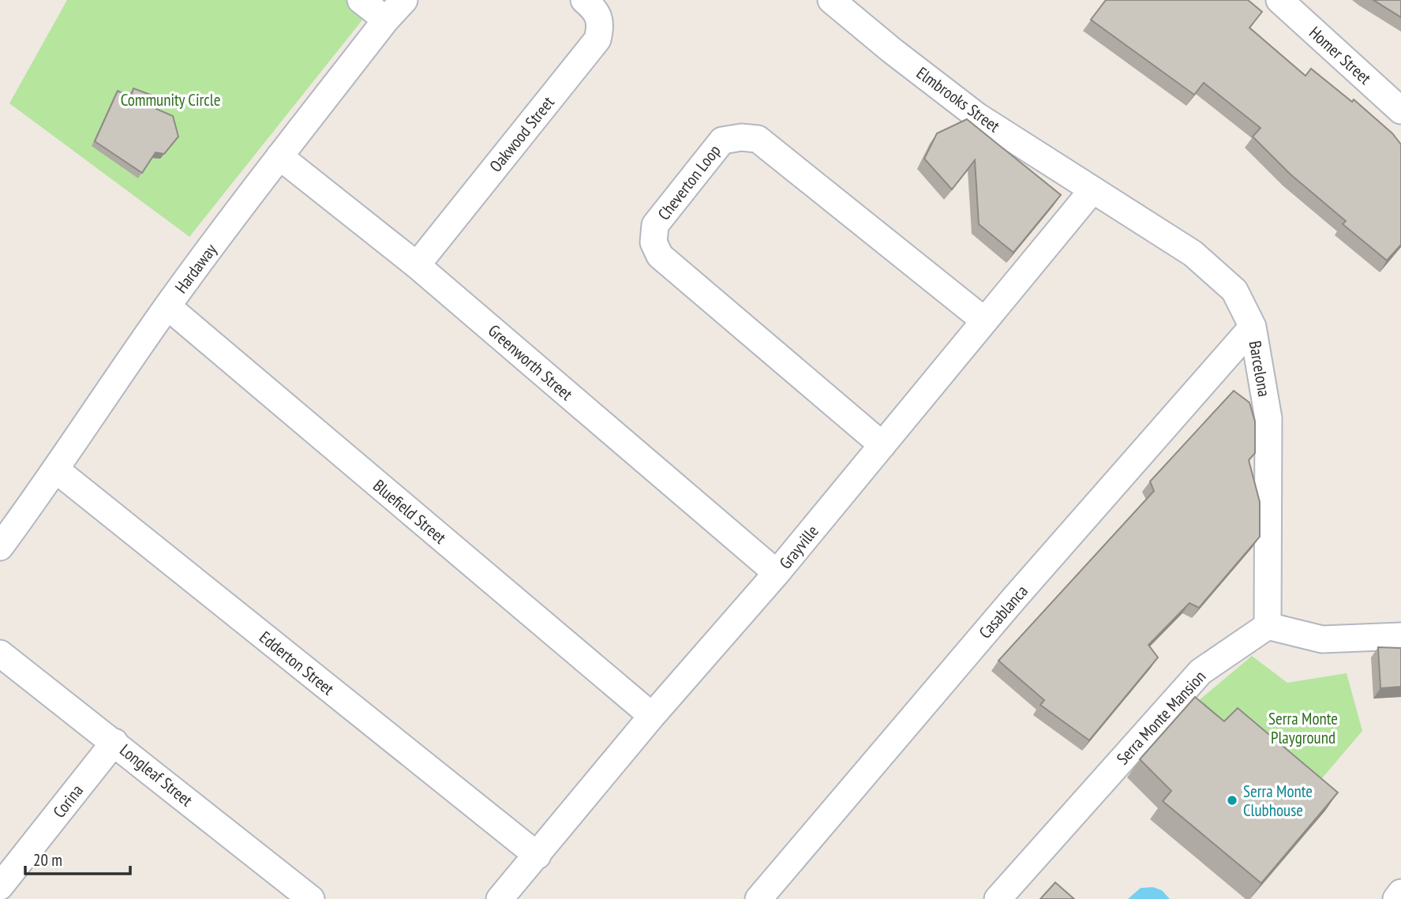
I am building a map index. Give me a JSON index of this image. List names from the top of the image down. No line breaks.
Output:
{"streets":{"street":["Homer Street","Elmbrooks Street","Oakwood Street","Cheverton Loop","Hardaway","Greenworth Street","Barcelona","Bluefield Street","Grayville","Casablanca","Edderton Street","Serra Monte Mansion","Longleaf Street","Corina"]},"crossings":[["Elmbrooks Street","Barcelona"],["Elmbrooks Street","Grayville"],["Oakwood Street","Greenworth Street"],["Cheverton Loop","Grayville"],["Hardaway","Greenworth Street"],["Hardaway","Bluefield Street"],["Hardaway","Edderton Street"],["Greenworth Street","Grayville"],["Barcelona","Grayville"],["Barcelona","Casablanca"],["Barcelona","Serra Monte Mansion"],["Bluefield Street","Grayville"],["Grayville","Edderton Street"],["Longleaf Street","Corina"]],"parks":["Community Circle","Serra Monte Playground"],"places":["Serra Monte Clubhouse"],"scale_bar":"20 m"}
